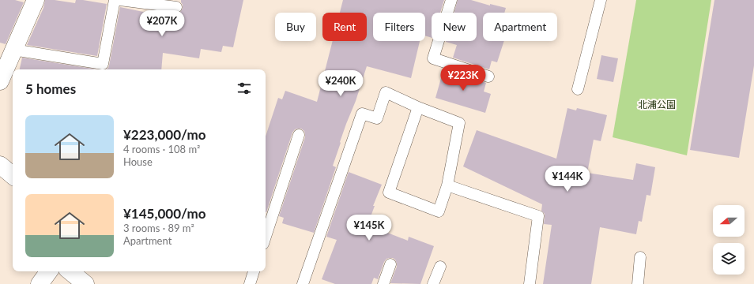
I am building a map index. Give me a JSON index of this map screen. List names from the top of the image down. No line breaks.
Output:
{"parks":["北浦公園"],"north":"left","page":{"price":["¥207K","¥223K","¥240K","¥144K","¥145K"],"chip":["Buy","Rent","Filters","New","Apartment"],"heading":"5 homes","list":[{"name":"¥223,000/mo","note":"4 rooms · 108 m² · House"},{"name":"¥145,000/mo","note":"3 rooms · 89 m² · Apartment"}]}}
